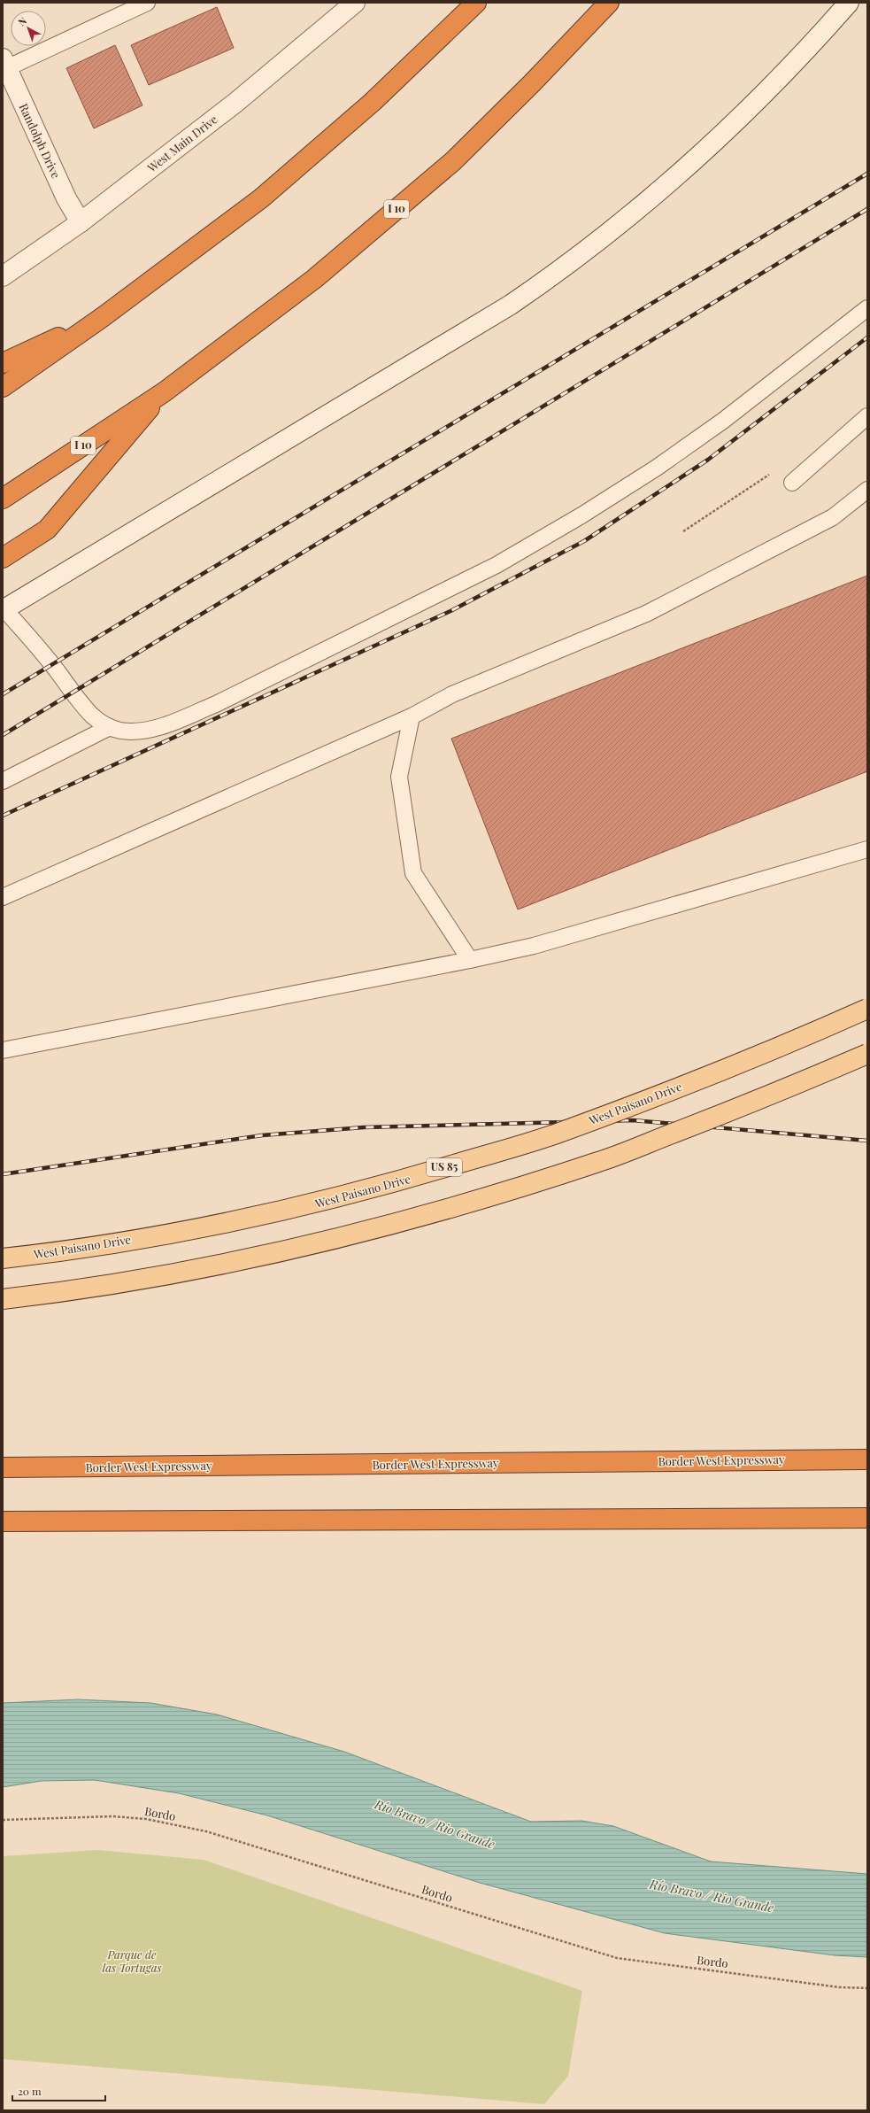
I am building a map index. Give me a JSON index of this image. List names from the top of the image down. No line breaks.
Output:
{"streets":{"highway":["I 10","Border West Expressway"],"main road":["West Paisano Drive","US 85"],"street":["Randolph Drive","West Main Drive"],"path":["Bordo"]},"crossings":[["Randolph Drive","West Main Drive"]],"water":["Río Bravo / Rio Grande"],"parks":["Parque de las Tortugas"],"scale_bar":"20 m","north":"top left"}
